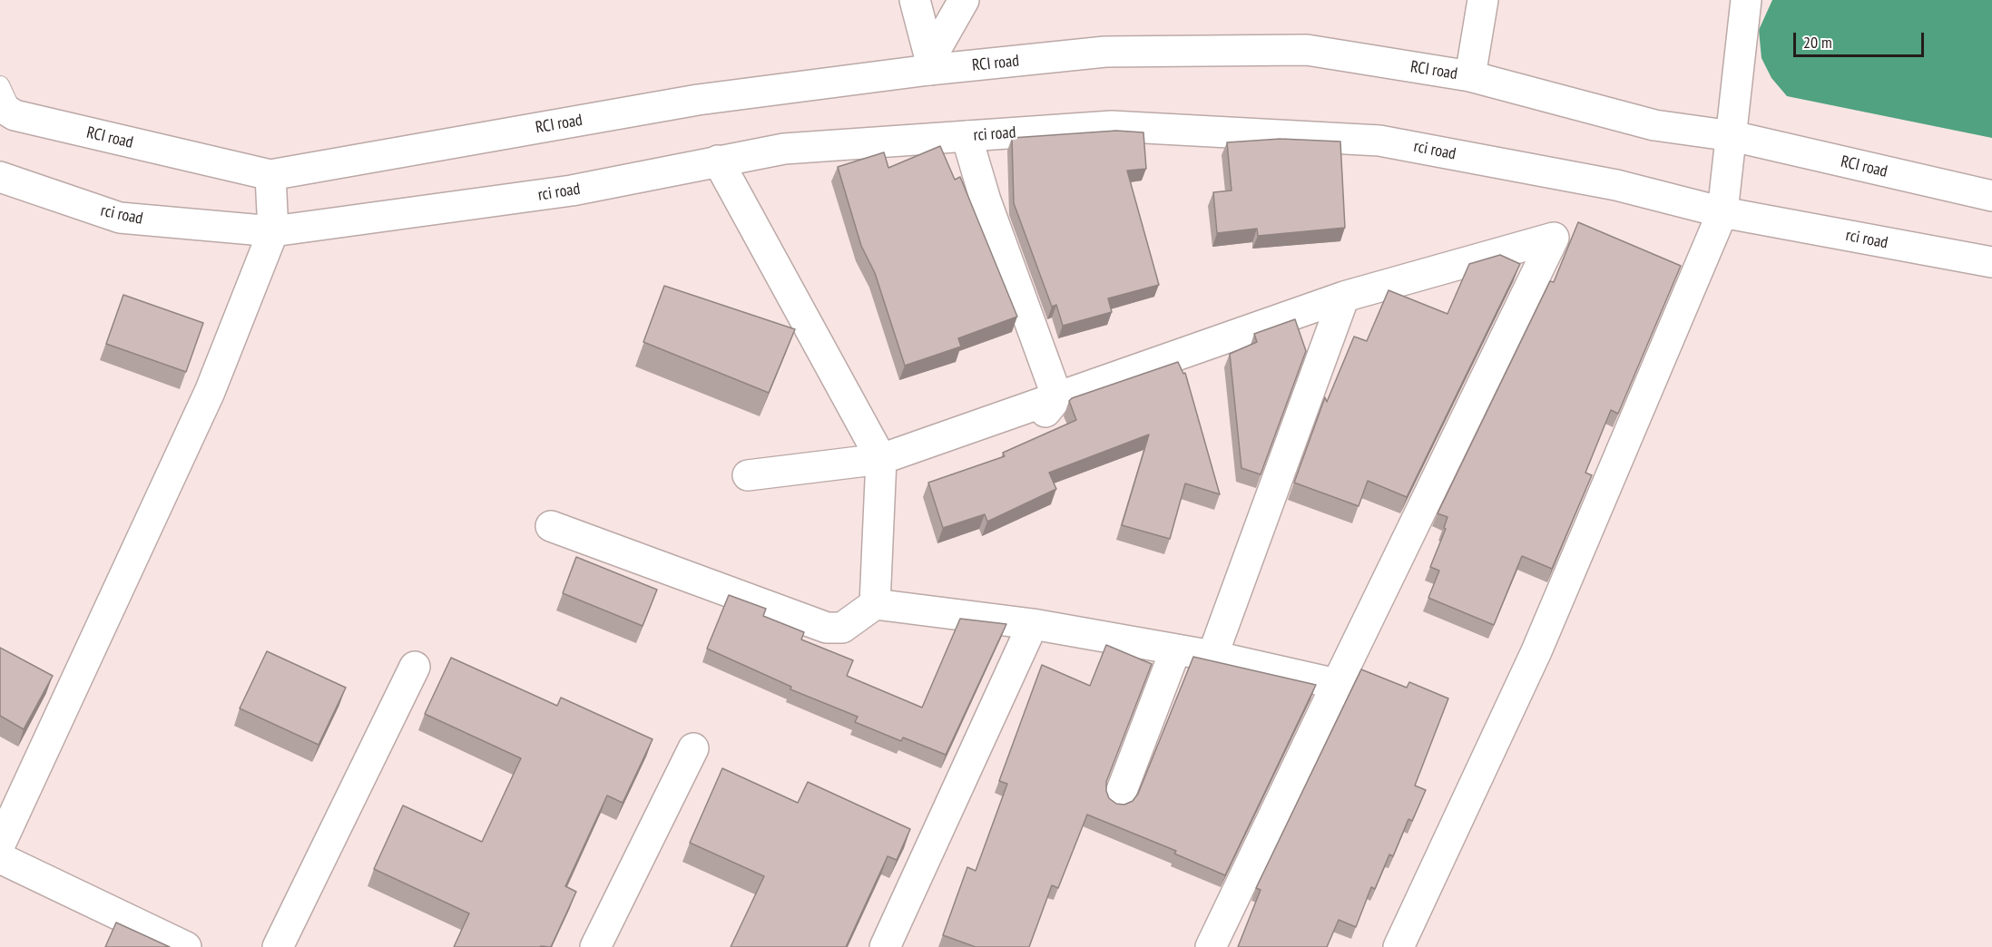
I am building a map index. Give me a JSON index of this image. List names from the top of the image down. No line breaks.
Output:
{"streets":{"street":["RCI road","rci road"]},"scale_bar":"20 m"}
